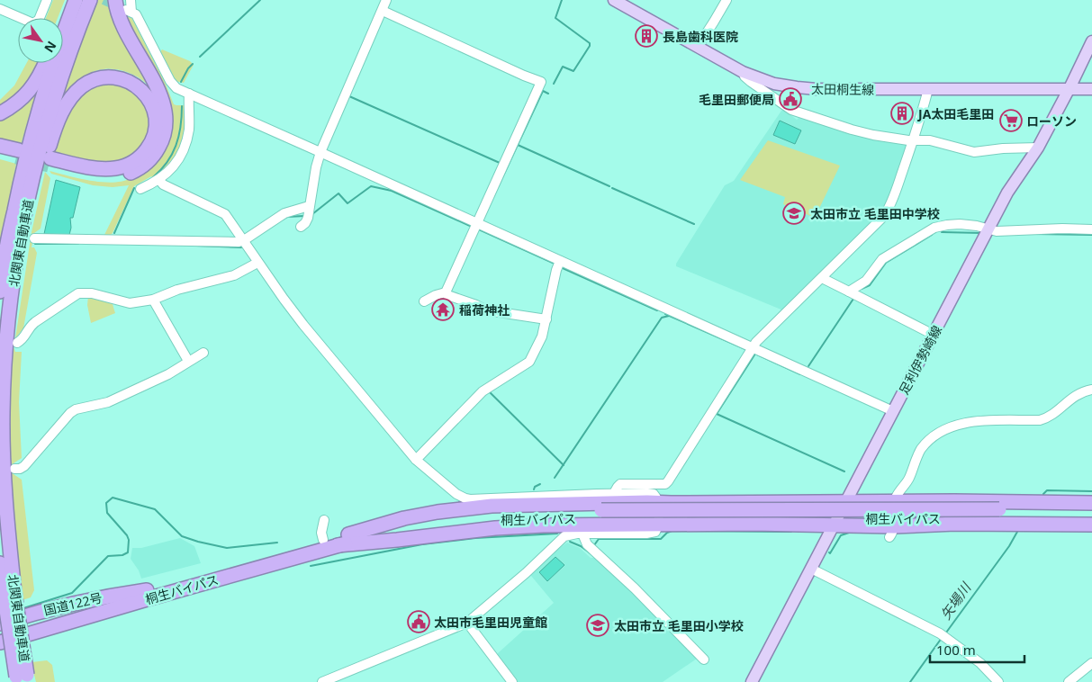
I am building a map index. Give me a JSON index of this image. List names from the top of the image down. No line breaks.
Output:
{"streets":{"highway":["北関東自動車道","桐生バイパス","国道122号"],"main road":["太田桐生線","足利伊勢崎線"]},"crossings":[["太田桐生線","足利伊勢崎線"],["桐生バイパス","国道122号"]],"water":["矢場川"],"places":{"building":["長島歯科医院","JA太田毛里田"],"public building":["毛里田郵便局","太田市毛里田児童館"],"supermarket":["ローソン"],"school or university":["太田市立 毛里田中学校","太田市立 毛里田小学校"],"temple":["稲荷神社"]},"scale_bar":"100 m","north":"bottom right"}
